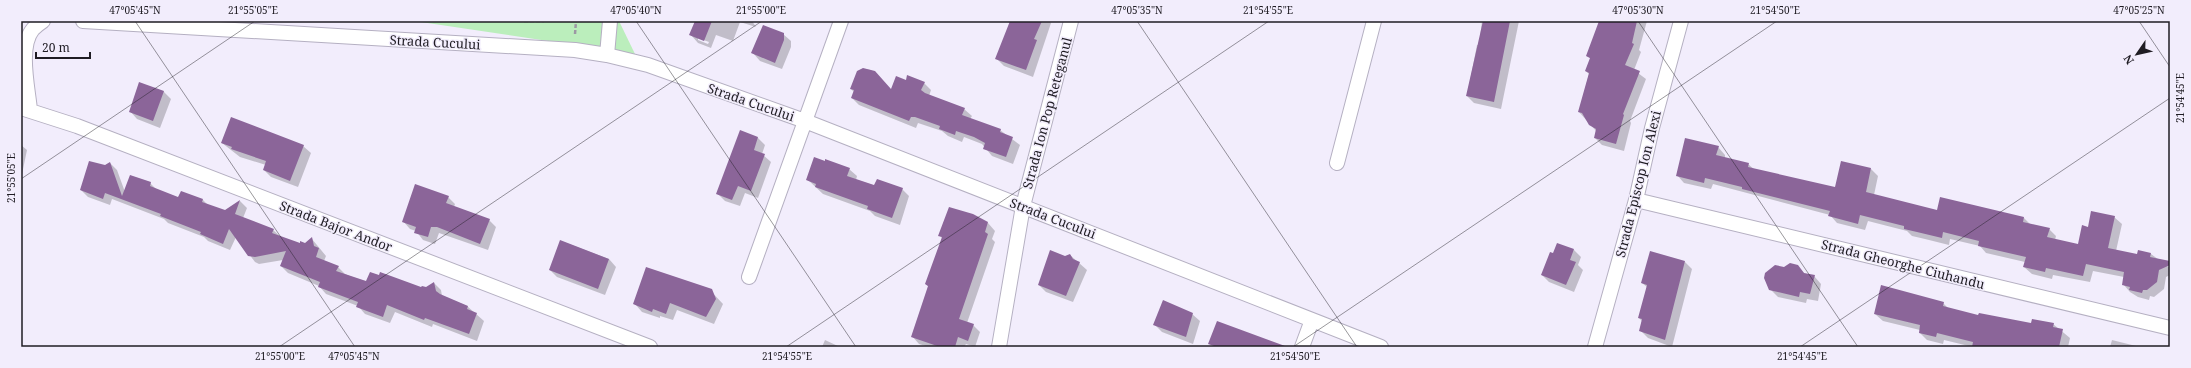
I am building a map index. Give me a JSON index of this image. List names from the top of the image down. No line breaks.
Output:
{"streets":{"street":["Strada Cucului","Strada Ion Pop Reteganul","Strada Episcop Ion Alexi","Strada Bajor Andor","Strada Gheorghe Ciuhandu"]},"crossings":[["Strada Cucului","Strada Ion Pop Reteganul"],["Strada Episcop Ion Alexi","Strada Gheorghe Ciuhandu"]],"scale_bar":"20 m","north":"bottom left","coordinates":["47°05'45\"N","21°55'05\"E","47°05'40\"N","21°55'00\"E","47°05'35\"N","21°54'55\"E","47°05'30\"N","21°54'50\"E","47°05'25\"N","21°54'45\"E"]}
